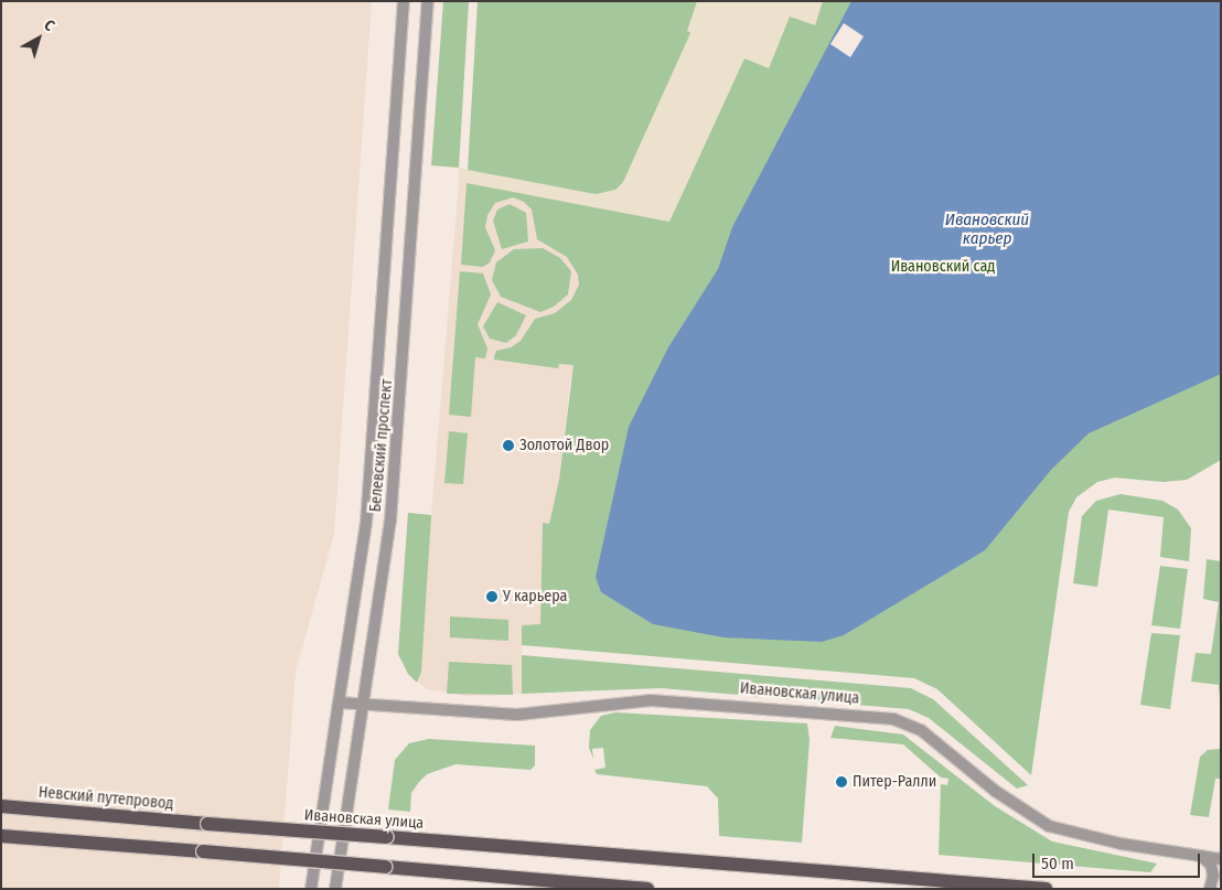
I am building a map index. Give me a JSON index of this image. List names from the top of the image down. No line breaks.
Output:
{"streets":{"main road":["Ивановская улица","Невский путепровод"],"street":["Белевский проспект"]},"crossings":[["Белевский проспект","Ивановская улица"],["Ивановская улица","Невский путепровод"]],"water":["Ивановский карьер"],"parks":["Ивановский сад"],"places":["Золотой Двор","У карьера","Питер-Ралли"],"scale_bar":"50 m","north":"top right"}
